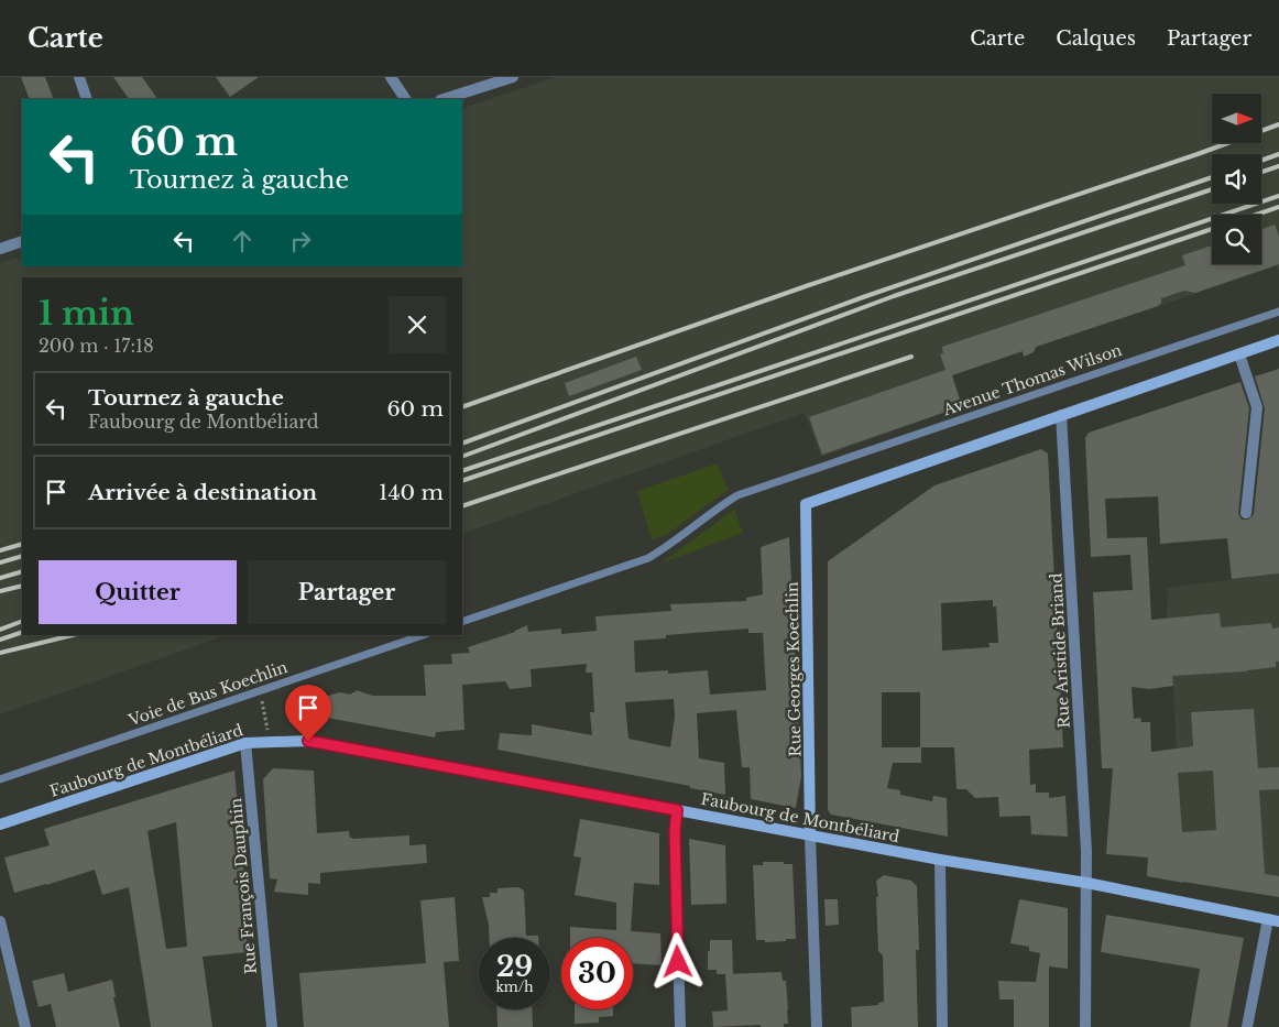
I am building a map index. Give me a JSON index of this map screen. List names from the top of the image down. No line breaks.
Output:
{"streets":{"main road":["Rue Georges Koechlin","Faubourg de Montbéliard"],"street":["Rue Aristide Briand","Rue François Dauphin"],"lane":["Avenue Thomas Wilson","Voie de Bus Koechlin"]},"crossings":[["Rue Aristide Briand","Rue Georges Koechlin"],["Rue Aristide Briand","Faubourg de Montbéliard"],["Rue Georges Koechlin","Faubourg de Montbéliard"],["Faubourg de Montbéliard","Rue François Dauphin"]],"north":"right","page":{"header":"Carte","nav":["Carte","Calques","Partager"],"turn":["60 m","Tournez à gauche"],"heading":["1 min","200 m · 17:18"],"list":[{"name":"Tournez à gauche","note":"Faubourg de Montbéliard","value":"60 m"},{"name":"Arrivée à destination","value":"140 m"}],"buttons":["Quitter","Partager"],"speed":"29 km/h","limit":"30"}}
